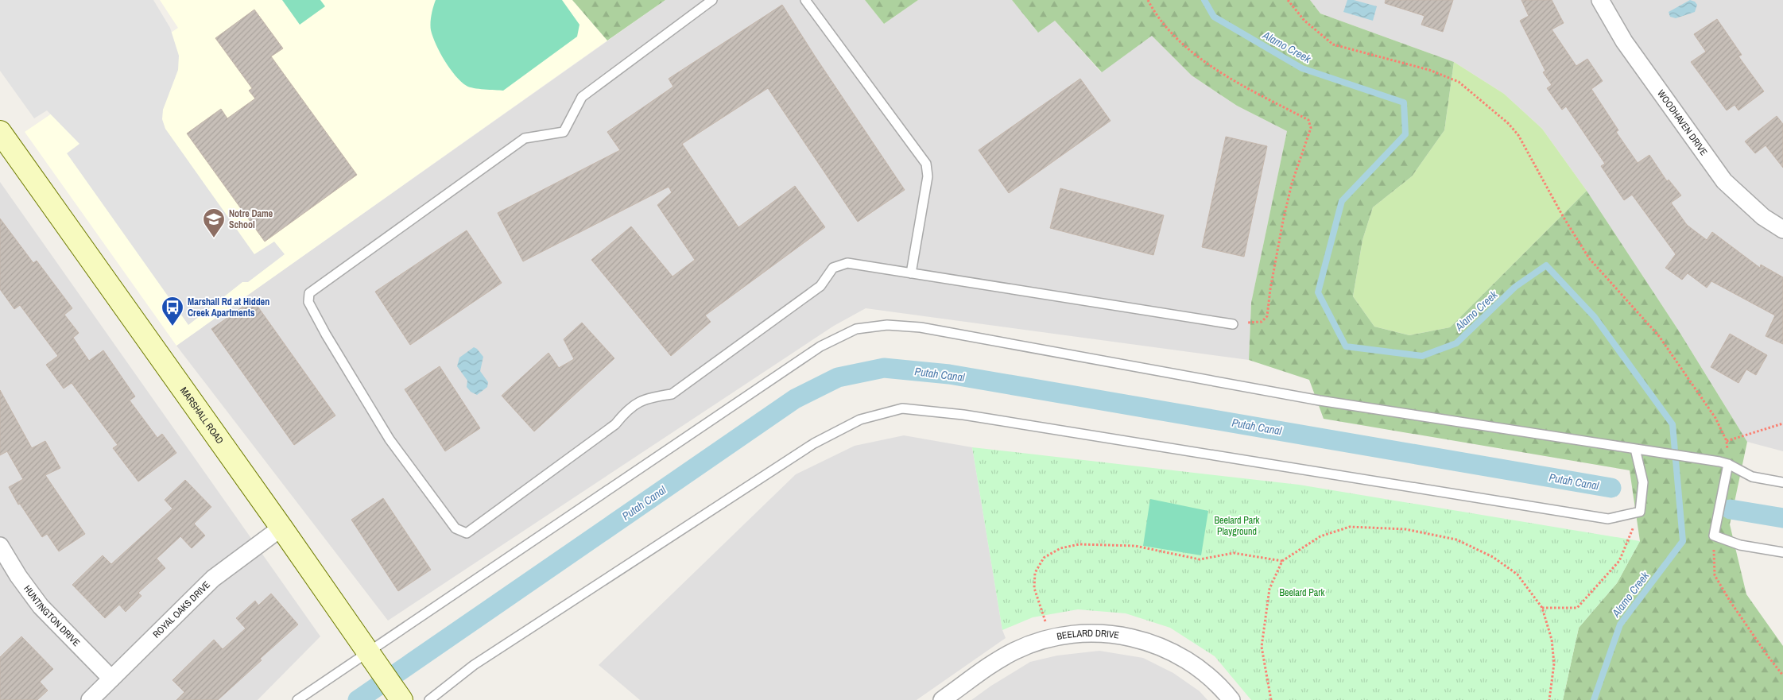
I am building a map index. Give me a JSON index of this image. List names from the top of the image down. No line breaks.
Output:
{"streets":{"street":["WOODHAVEN DRIVE","MARSHALL ROAD","ROYAL OAKS DRIVE","HUNTINGTON DRIVE","BEELARD DRIVE"]},"crossings":[["MARSHALL ROAD","ROYAL OAKS DRIVE"],["ROYAL OAKS DRIVE","HUNTINGTON DRIVE"]],"water":["Alamo Creek","Putah Canal"],"parks":["Beelard Park Playground","Beelard Park"],"places":{"school or university":["Notre Dame School"],"bus stop":["Marshall Rd at Hidden Creek Apartments"]}}
